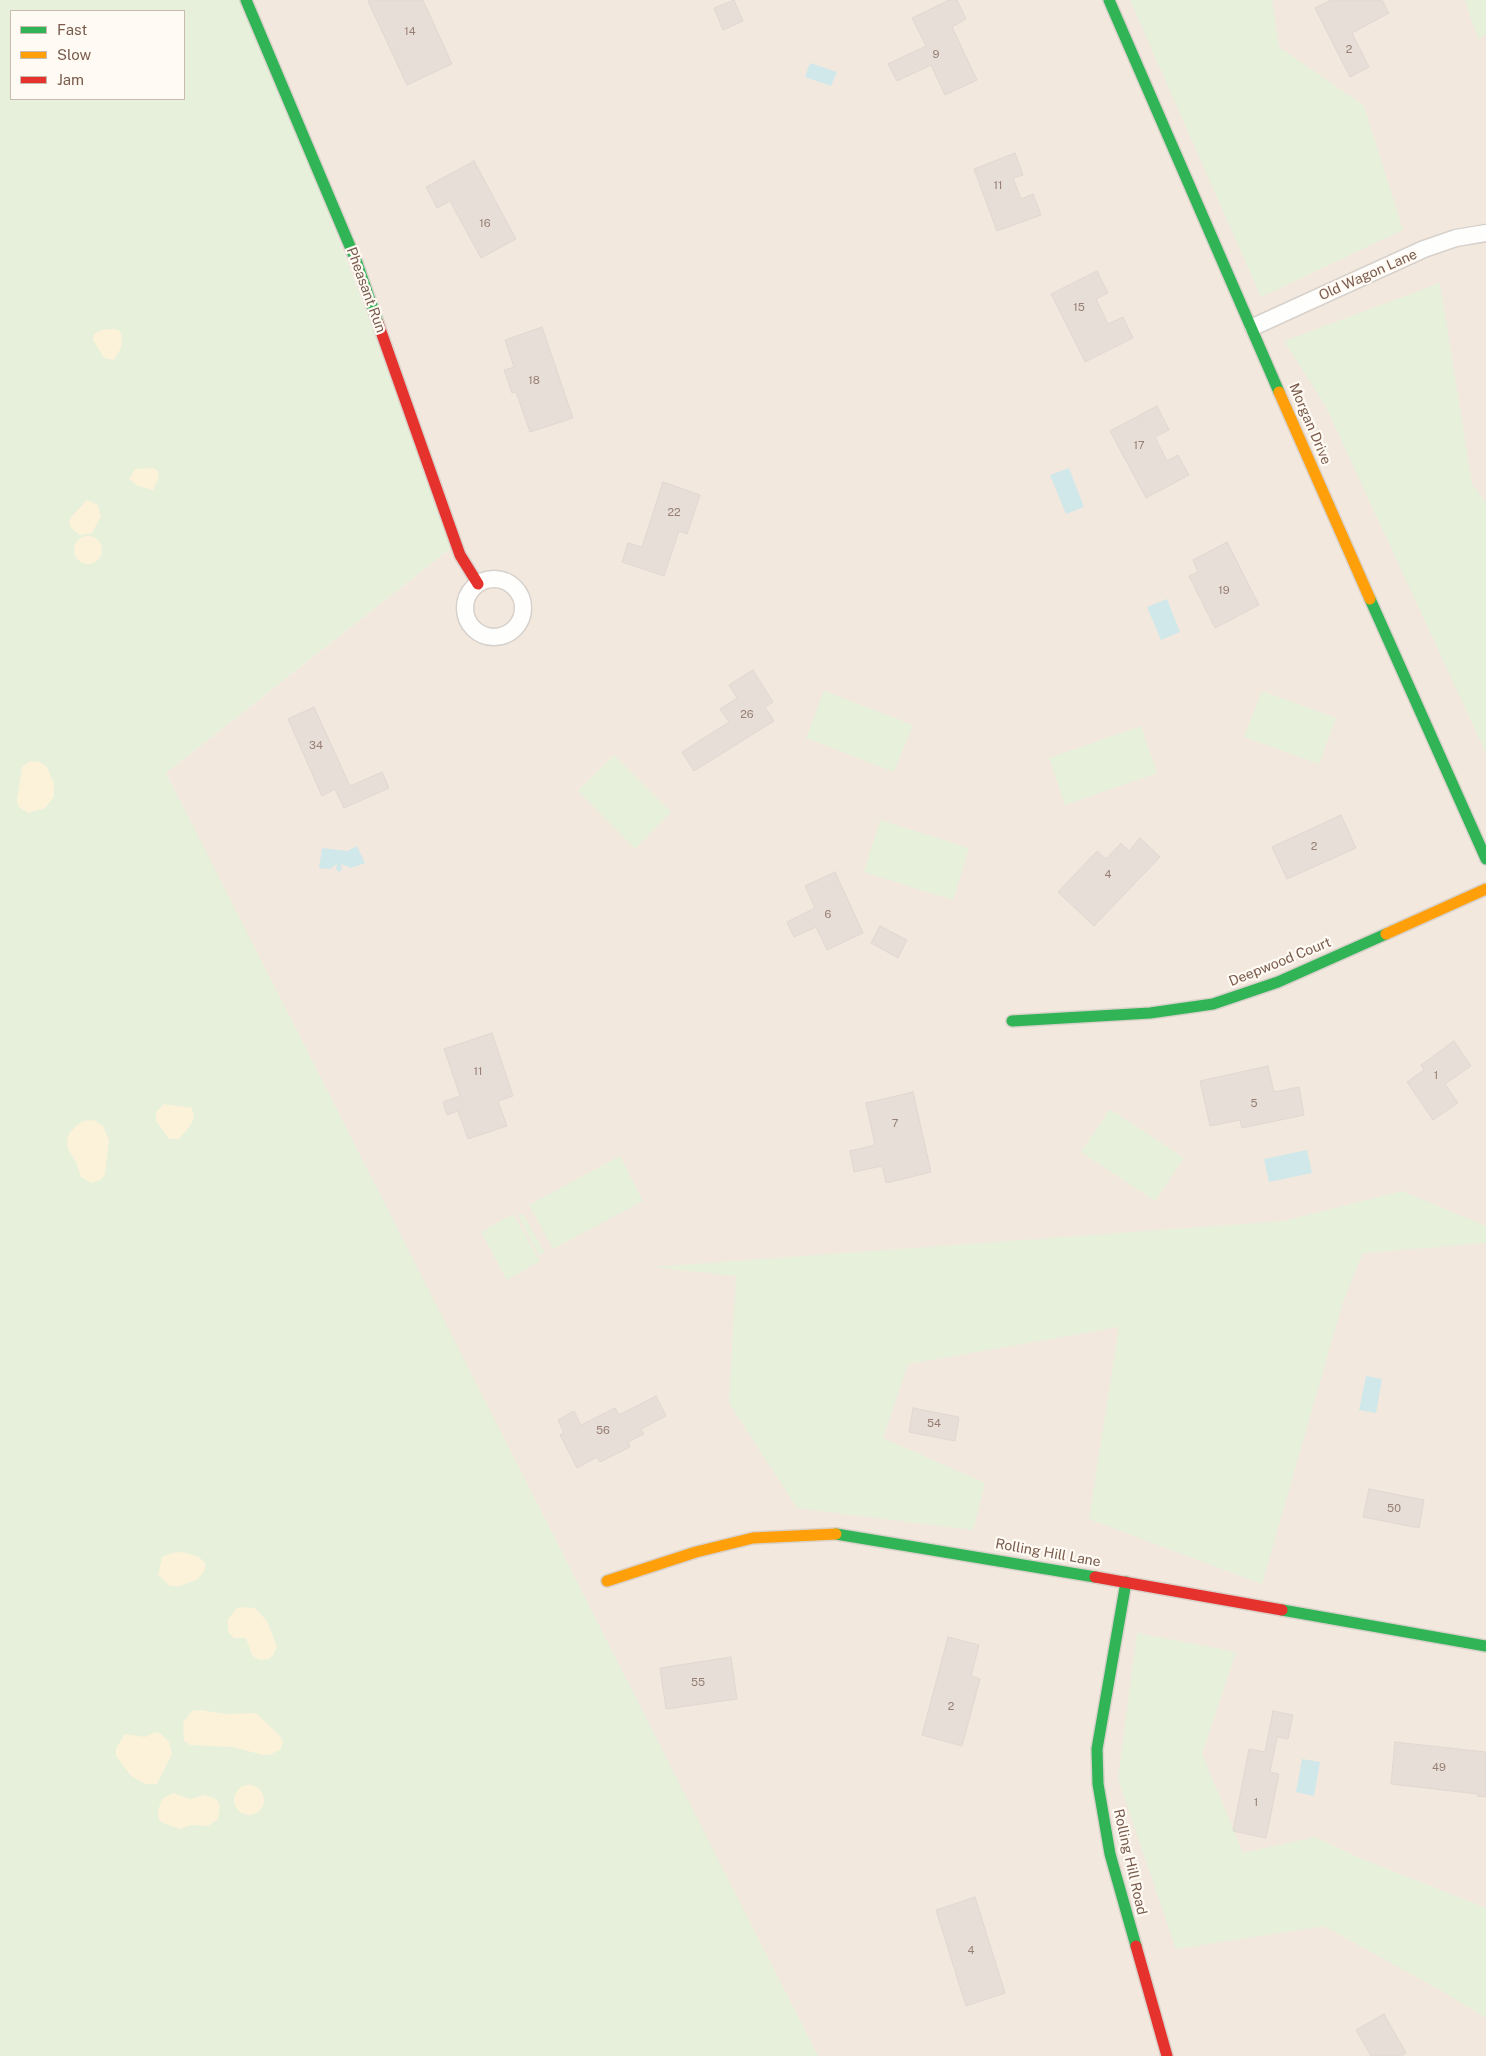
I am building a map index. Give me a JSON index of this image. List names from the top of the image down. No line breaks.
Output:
{"streets":{"street":["Old Wagon Lane","Pheasant Run","Morgan Drive","Deepwood Court","Rolling Hill Lane","Rolling Hill Road"]},"crossings":[["Old Wagon Lane","Morgan Drive"],["Rolling Hill Lane","Rolling Hill Road"]],"house_numbers":["14","2","9","11","16","15","18","17","22","19","26","34","2","4","6","11","1","5","7","54","56","50","55","2","49","1","4"],"legend":["Fast","Slow","Jam"]}
